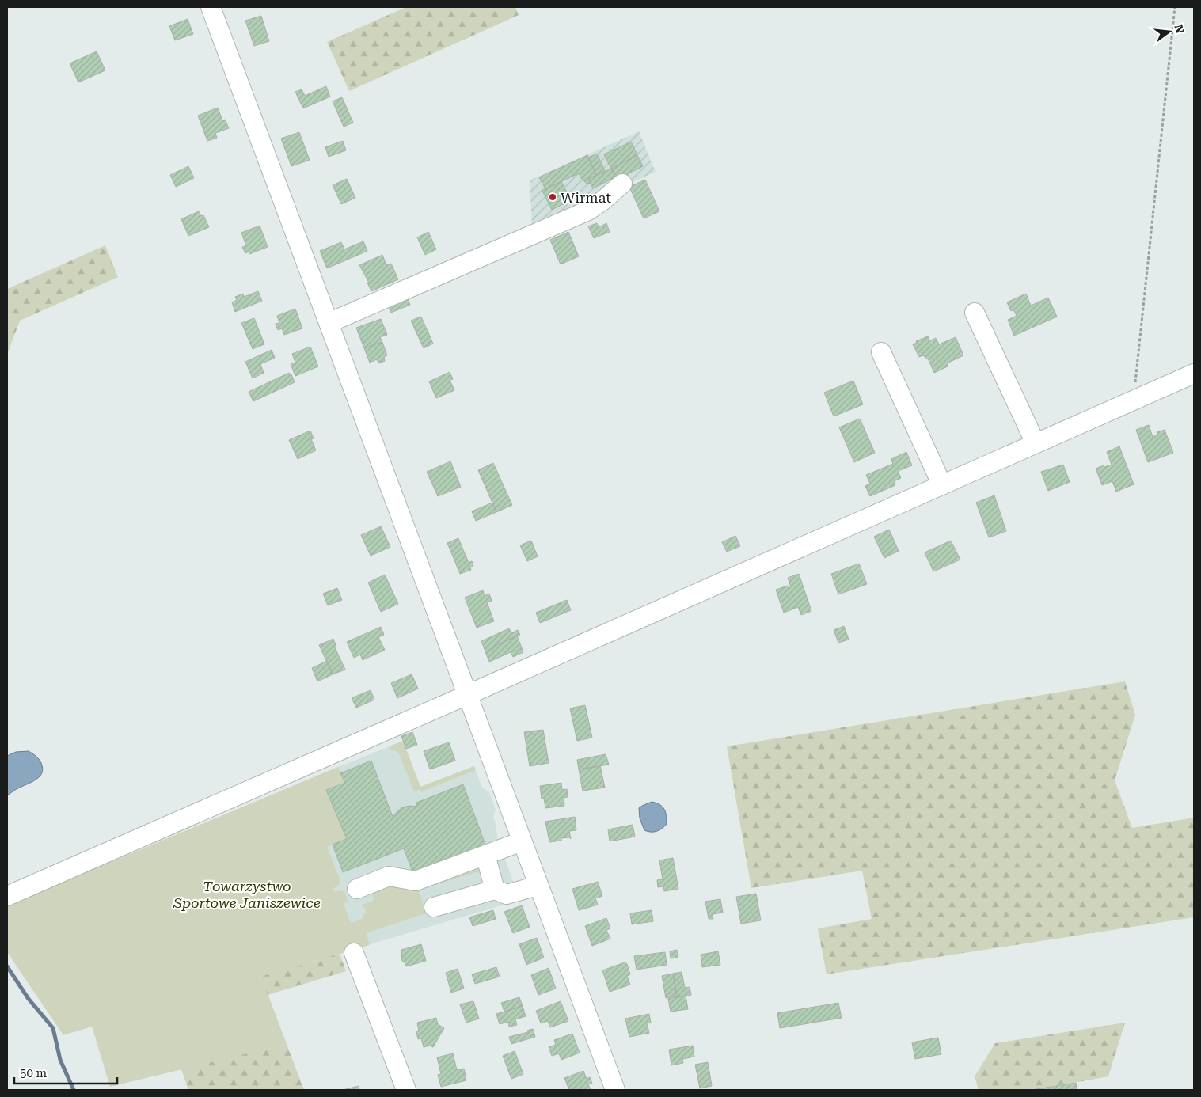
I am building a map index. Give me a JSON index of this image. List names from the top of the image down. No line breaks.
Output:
{"parks":["Towarzystwo Sportowe Janiszewice"],"places":["Wirmat"],"scale_bar":"50 m","north":"right"}
